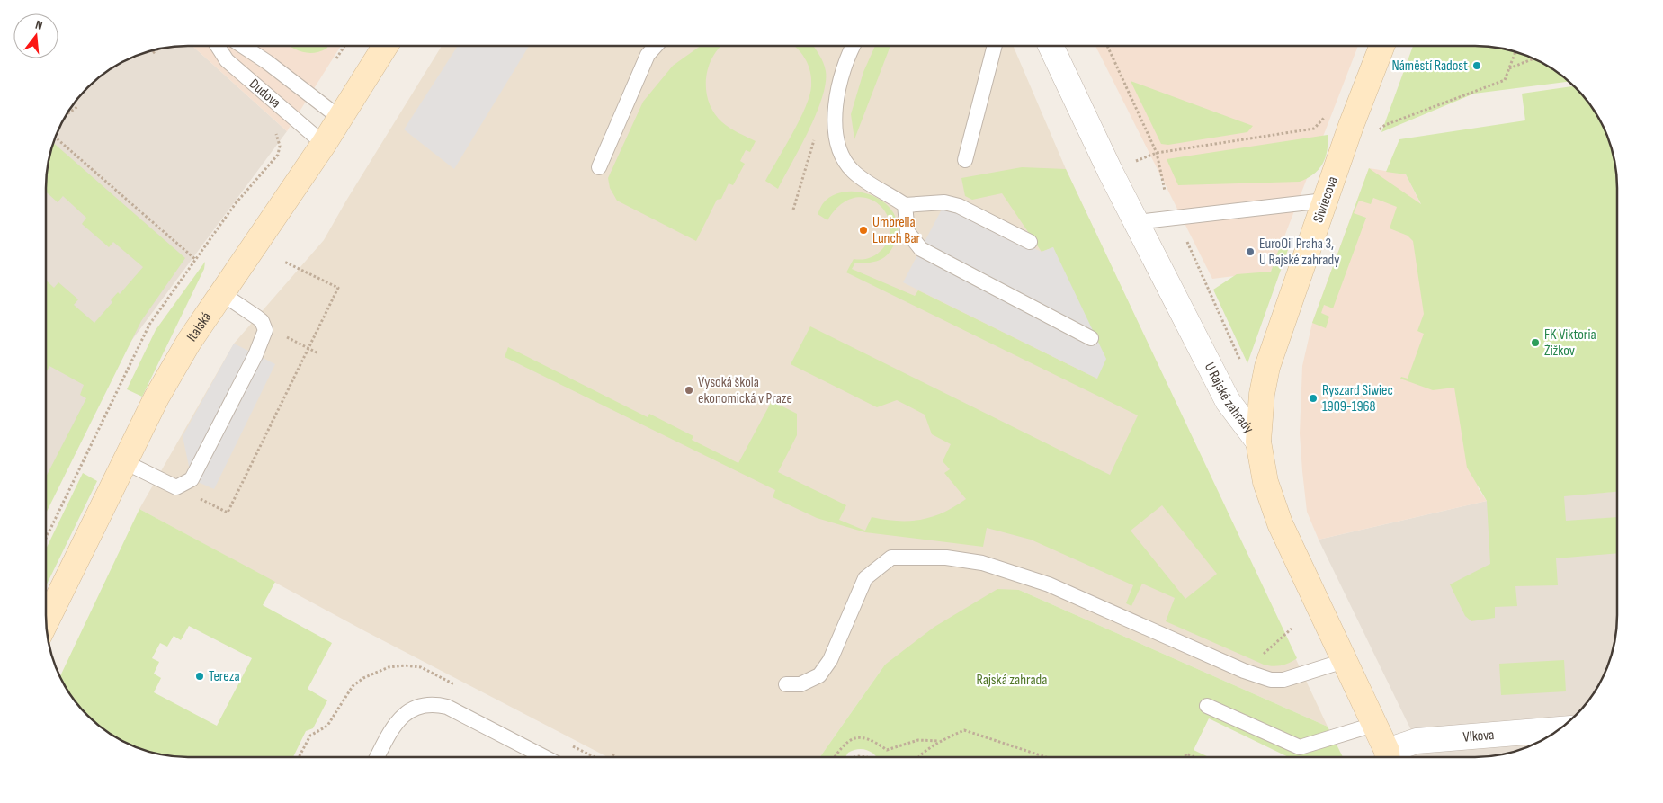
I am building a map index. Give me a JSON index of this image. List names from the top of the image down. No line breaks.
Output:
{"streets":{"street":["Siwiecova","Italská","U Rajské zahrady","Vlkova"],"lane":["Dudova"]},"crossings":[["Dudova","Italská"],["Siwiecova","U Rajské zahrady"]],"parks":["Rajská zahrada"],"places":["Náměstí Radost","Umbrella Lunch Bar","EuroOil Praha 3, U Rajské zahrady","FK Viktoria Žižkov","Vysoká škola ekonomická v Praze","Ryszard Siwiec 1909-1968","Tereza"],"north":"top"}
